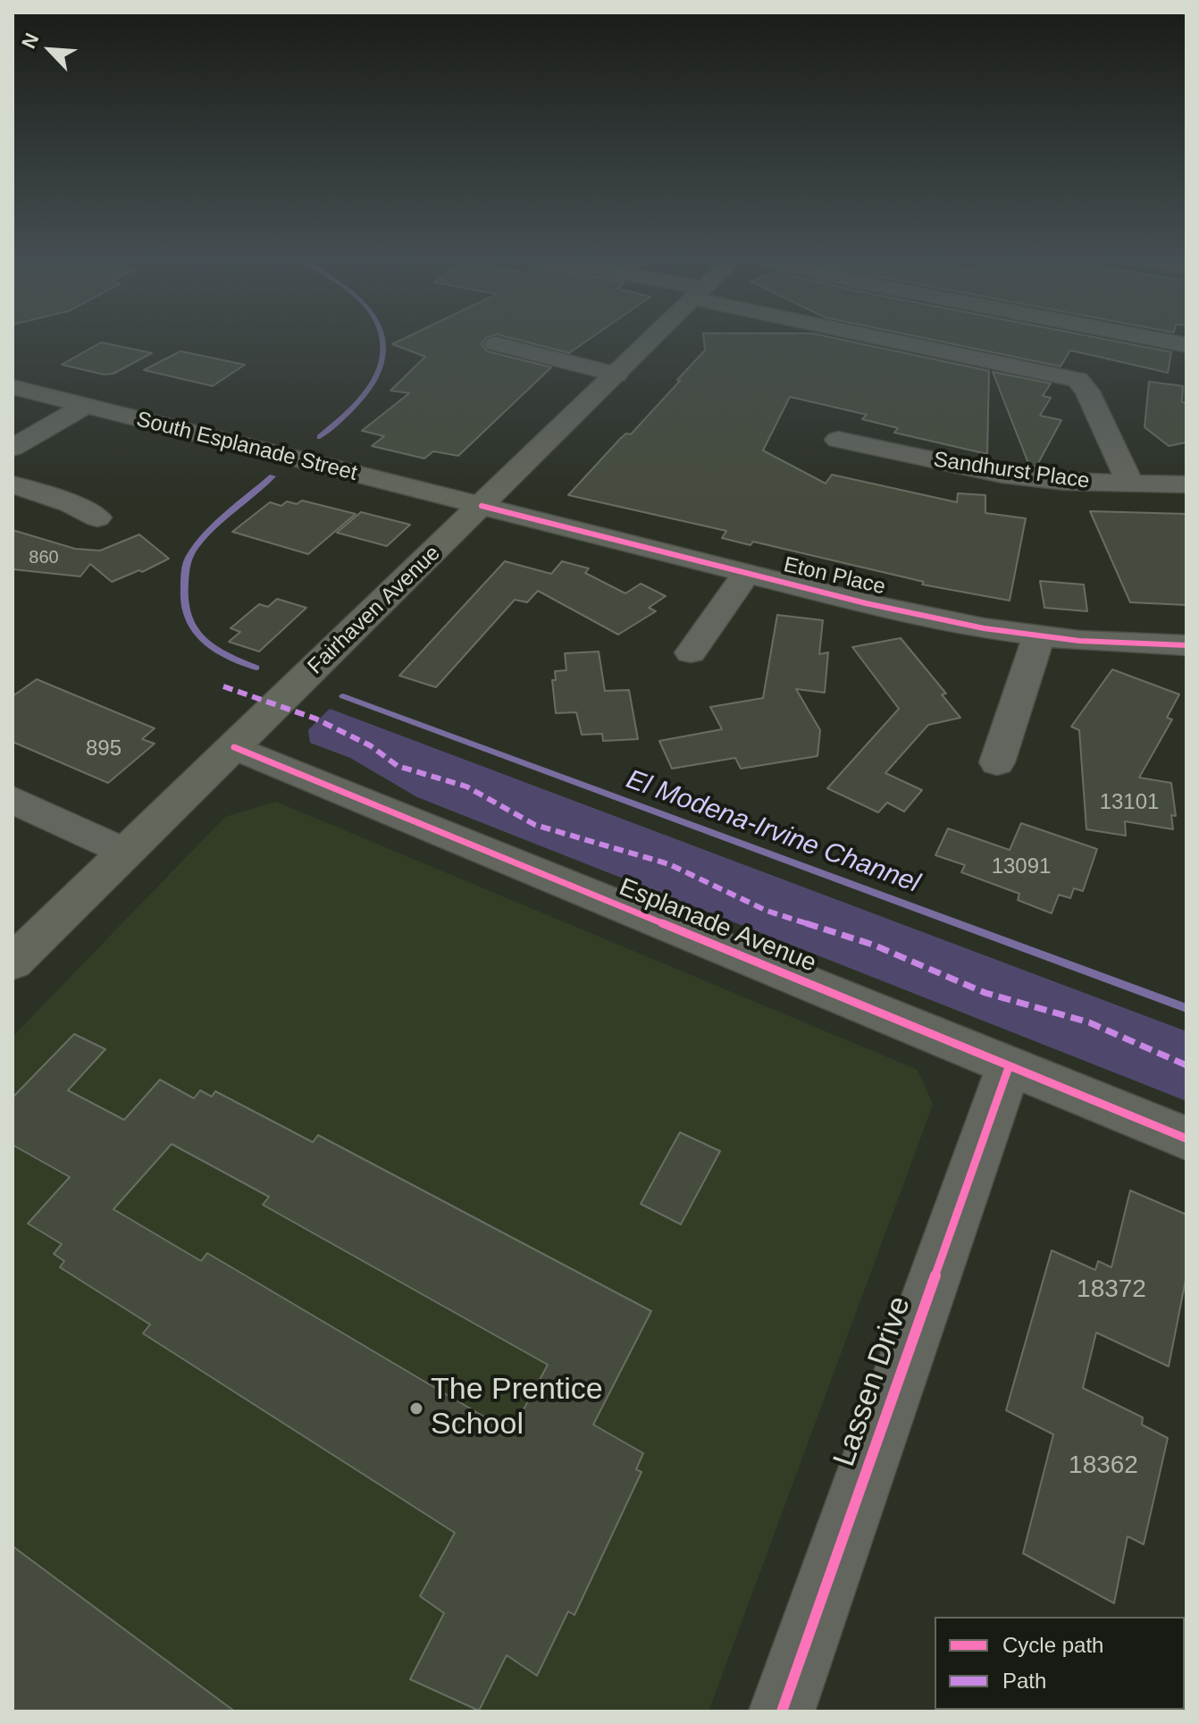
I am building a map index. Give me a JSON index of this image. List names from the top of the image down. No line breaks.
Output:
{"streets":{"main road":["South Esplanade Street","Fairhaven Avenue"],"street":["Sandhurst Place","Eton Place","Esplanade Avenue","Lassen Drive"]},"crossings":[["South Esplanade Street","Eton Place"],["South Esplanade Street","Fairhaven Avenue"],["Eton Place","Fairhaven Avenue"],["Fairhaven Avenue","Esplanade Avenue"],["Esplanade Avenue","Lassen Drive"]],"water":["El Modena-Irvine Channel"],"places":["The Prentice School"],"house_numbers":["860","895","13101","13091","18372","18362"],"legend":["Cycle path","Path"],"north":"top left"}
